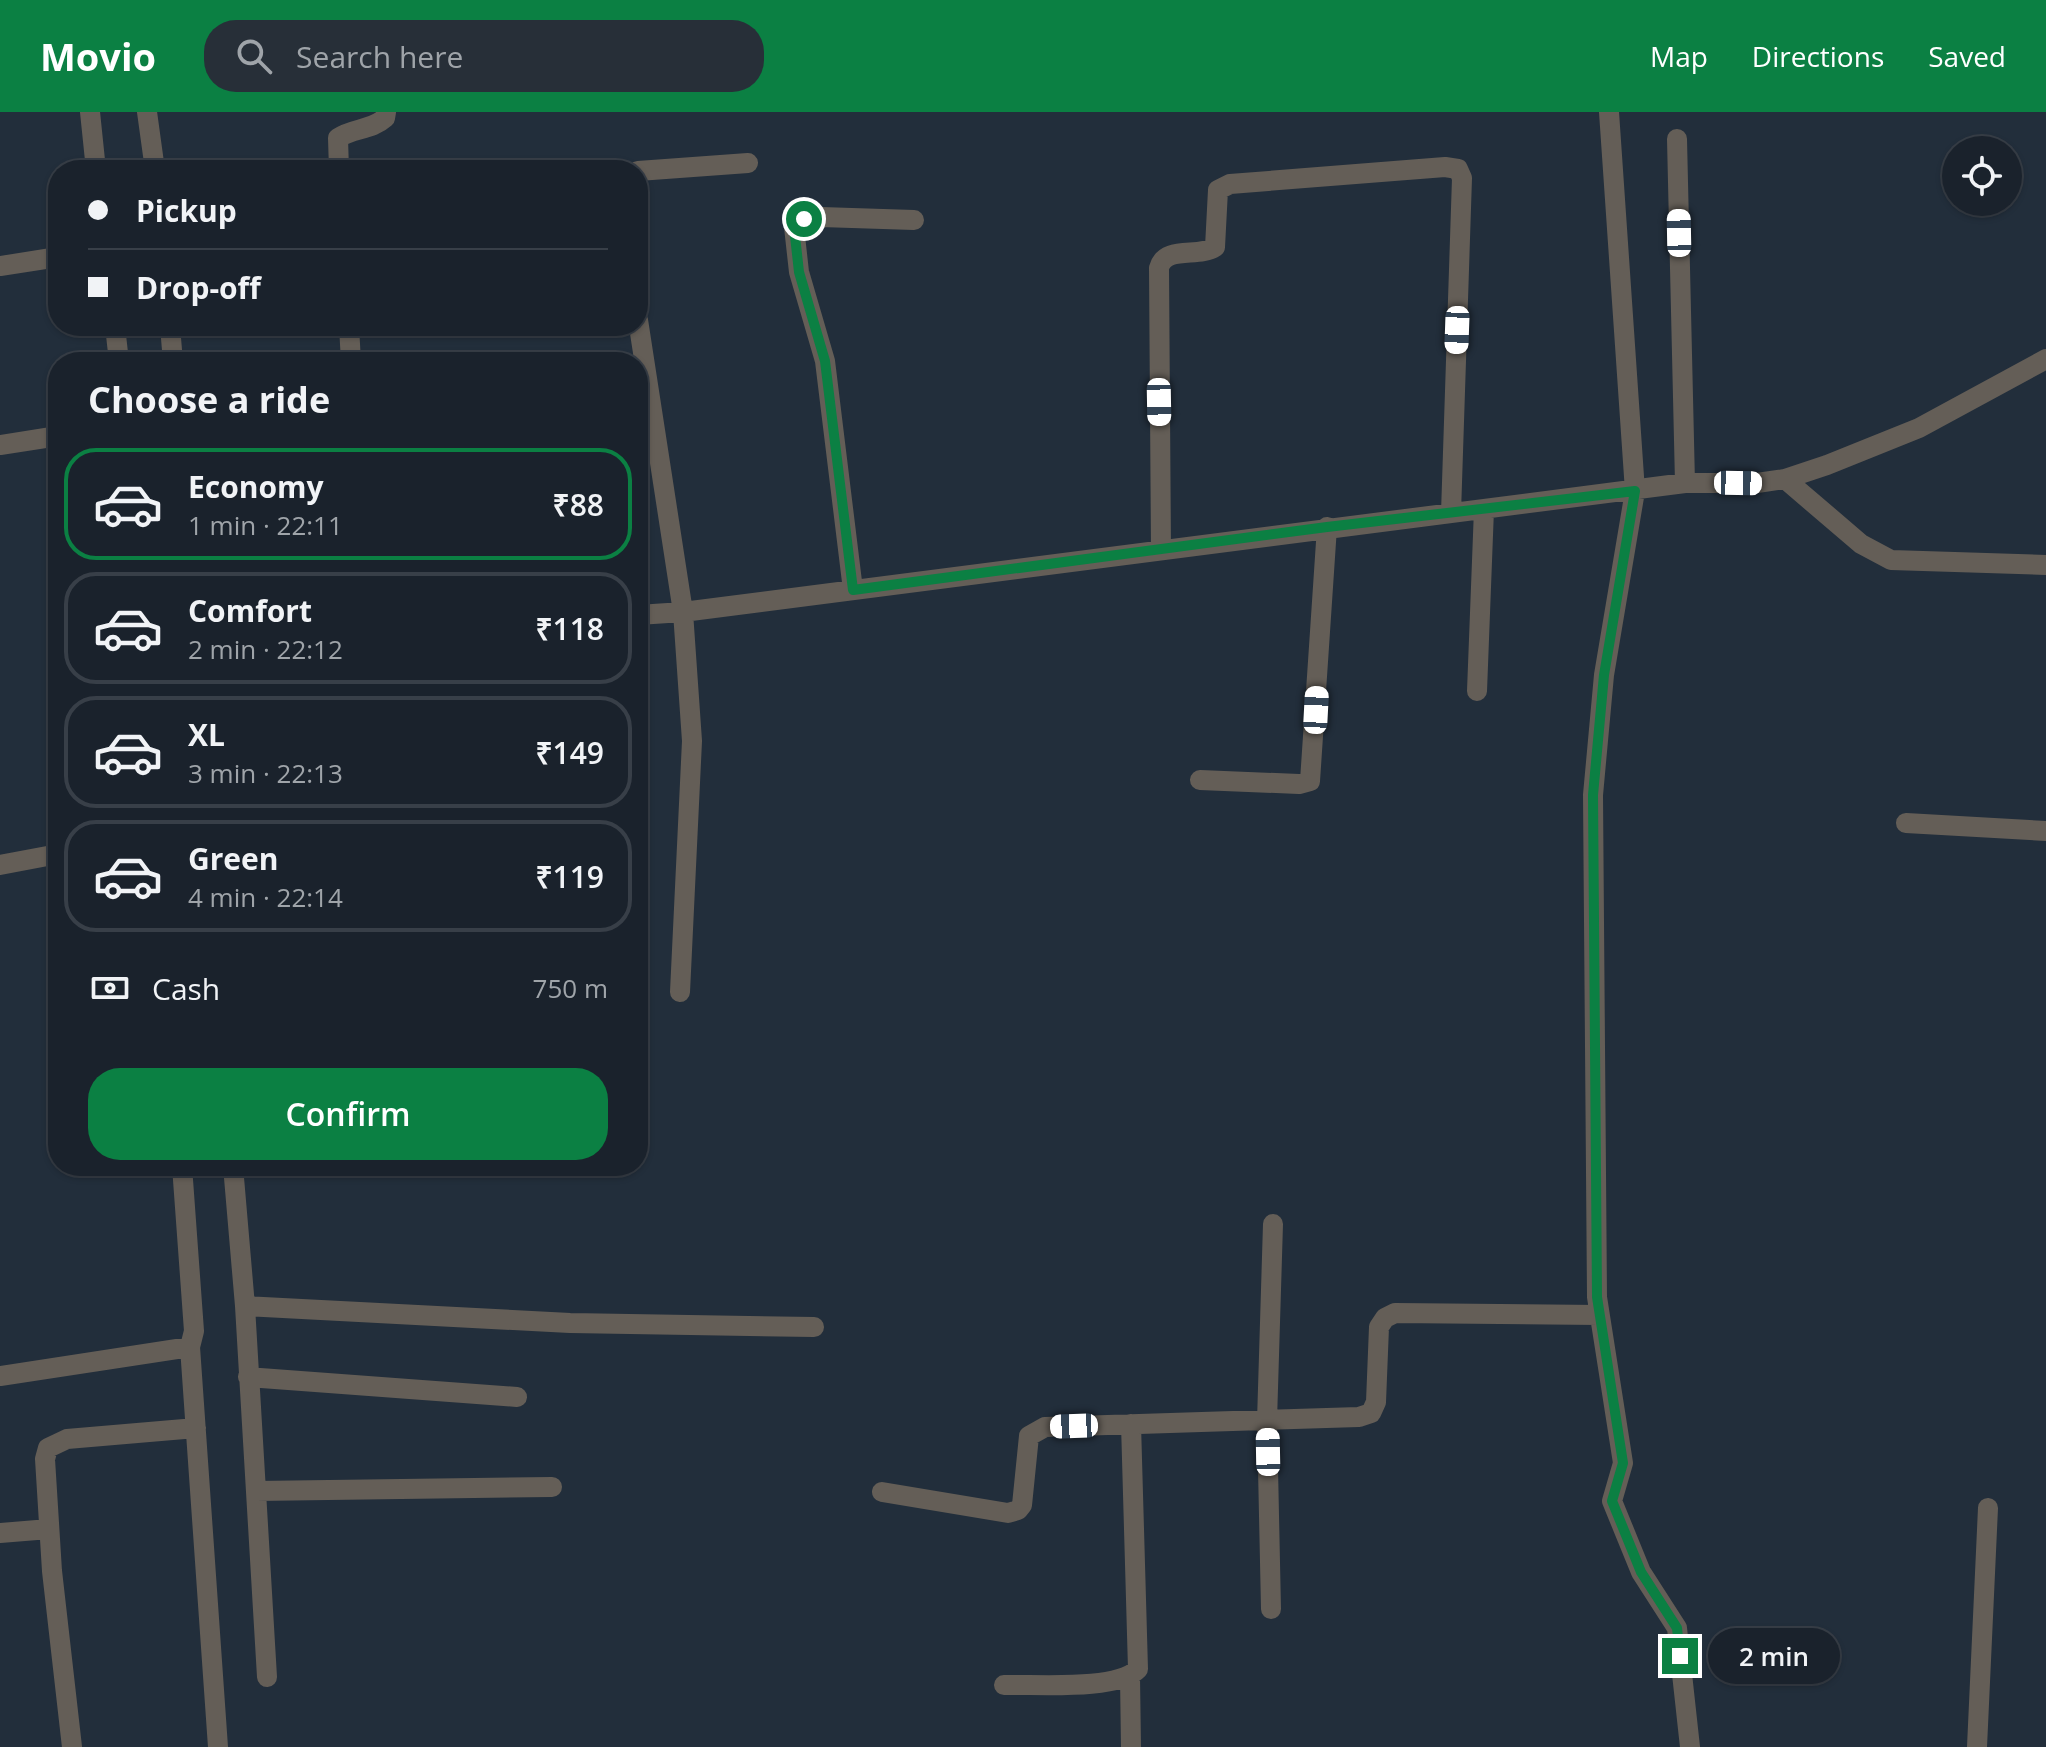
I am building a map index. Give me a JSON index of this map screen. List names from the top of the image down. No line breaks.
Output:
{"page":{"header":"Movio","search":"Search here","nav":["Map","Directions","Saved"],"banner":["Pickup","Drop-off"],"heading":"Choose a ride","list":[{"name":"Economy","note":"1 min · 22:11","value":"₹88"},{"name":"Comfort","note":"2 min · 22:12","value":"₹118"},{"name":"XL","note":"3 min · 22:13","value":"₹149"},{"name":"Green","note":"4 min · 22:14","value":"₹119"}],"pay":["Cash","750 m"],"buttons":"Confirm","bubble":"2 min"}}
